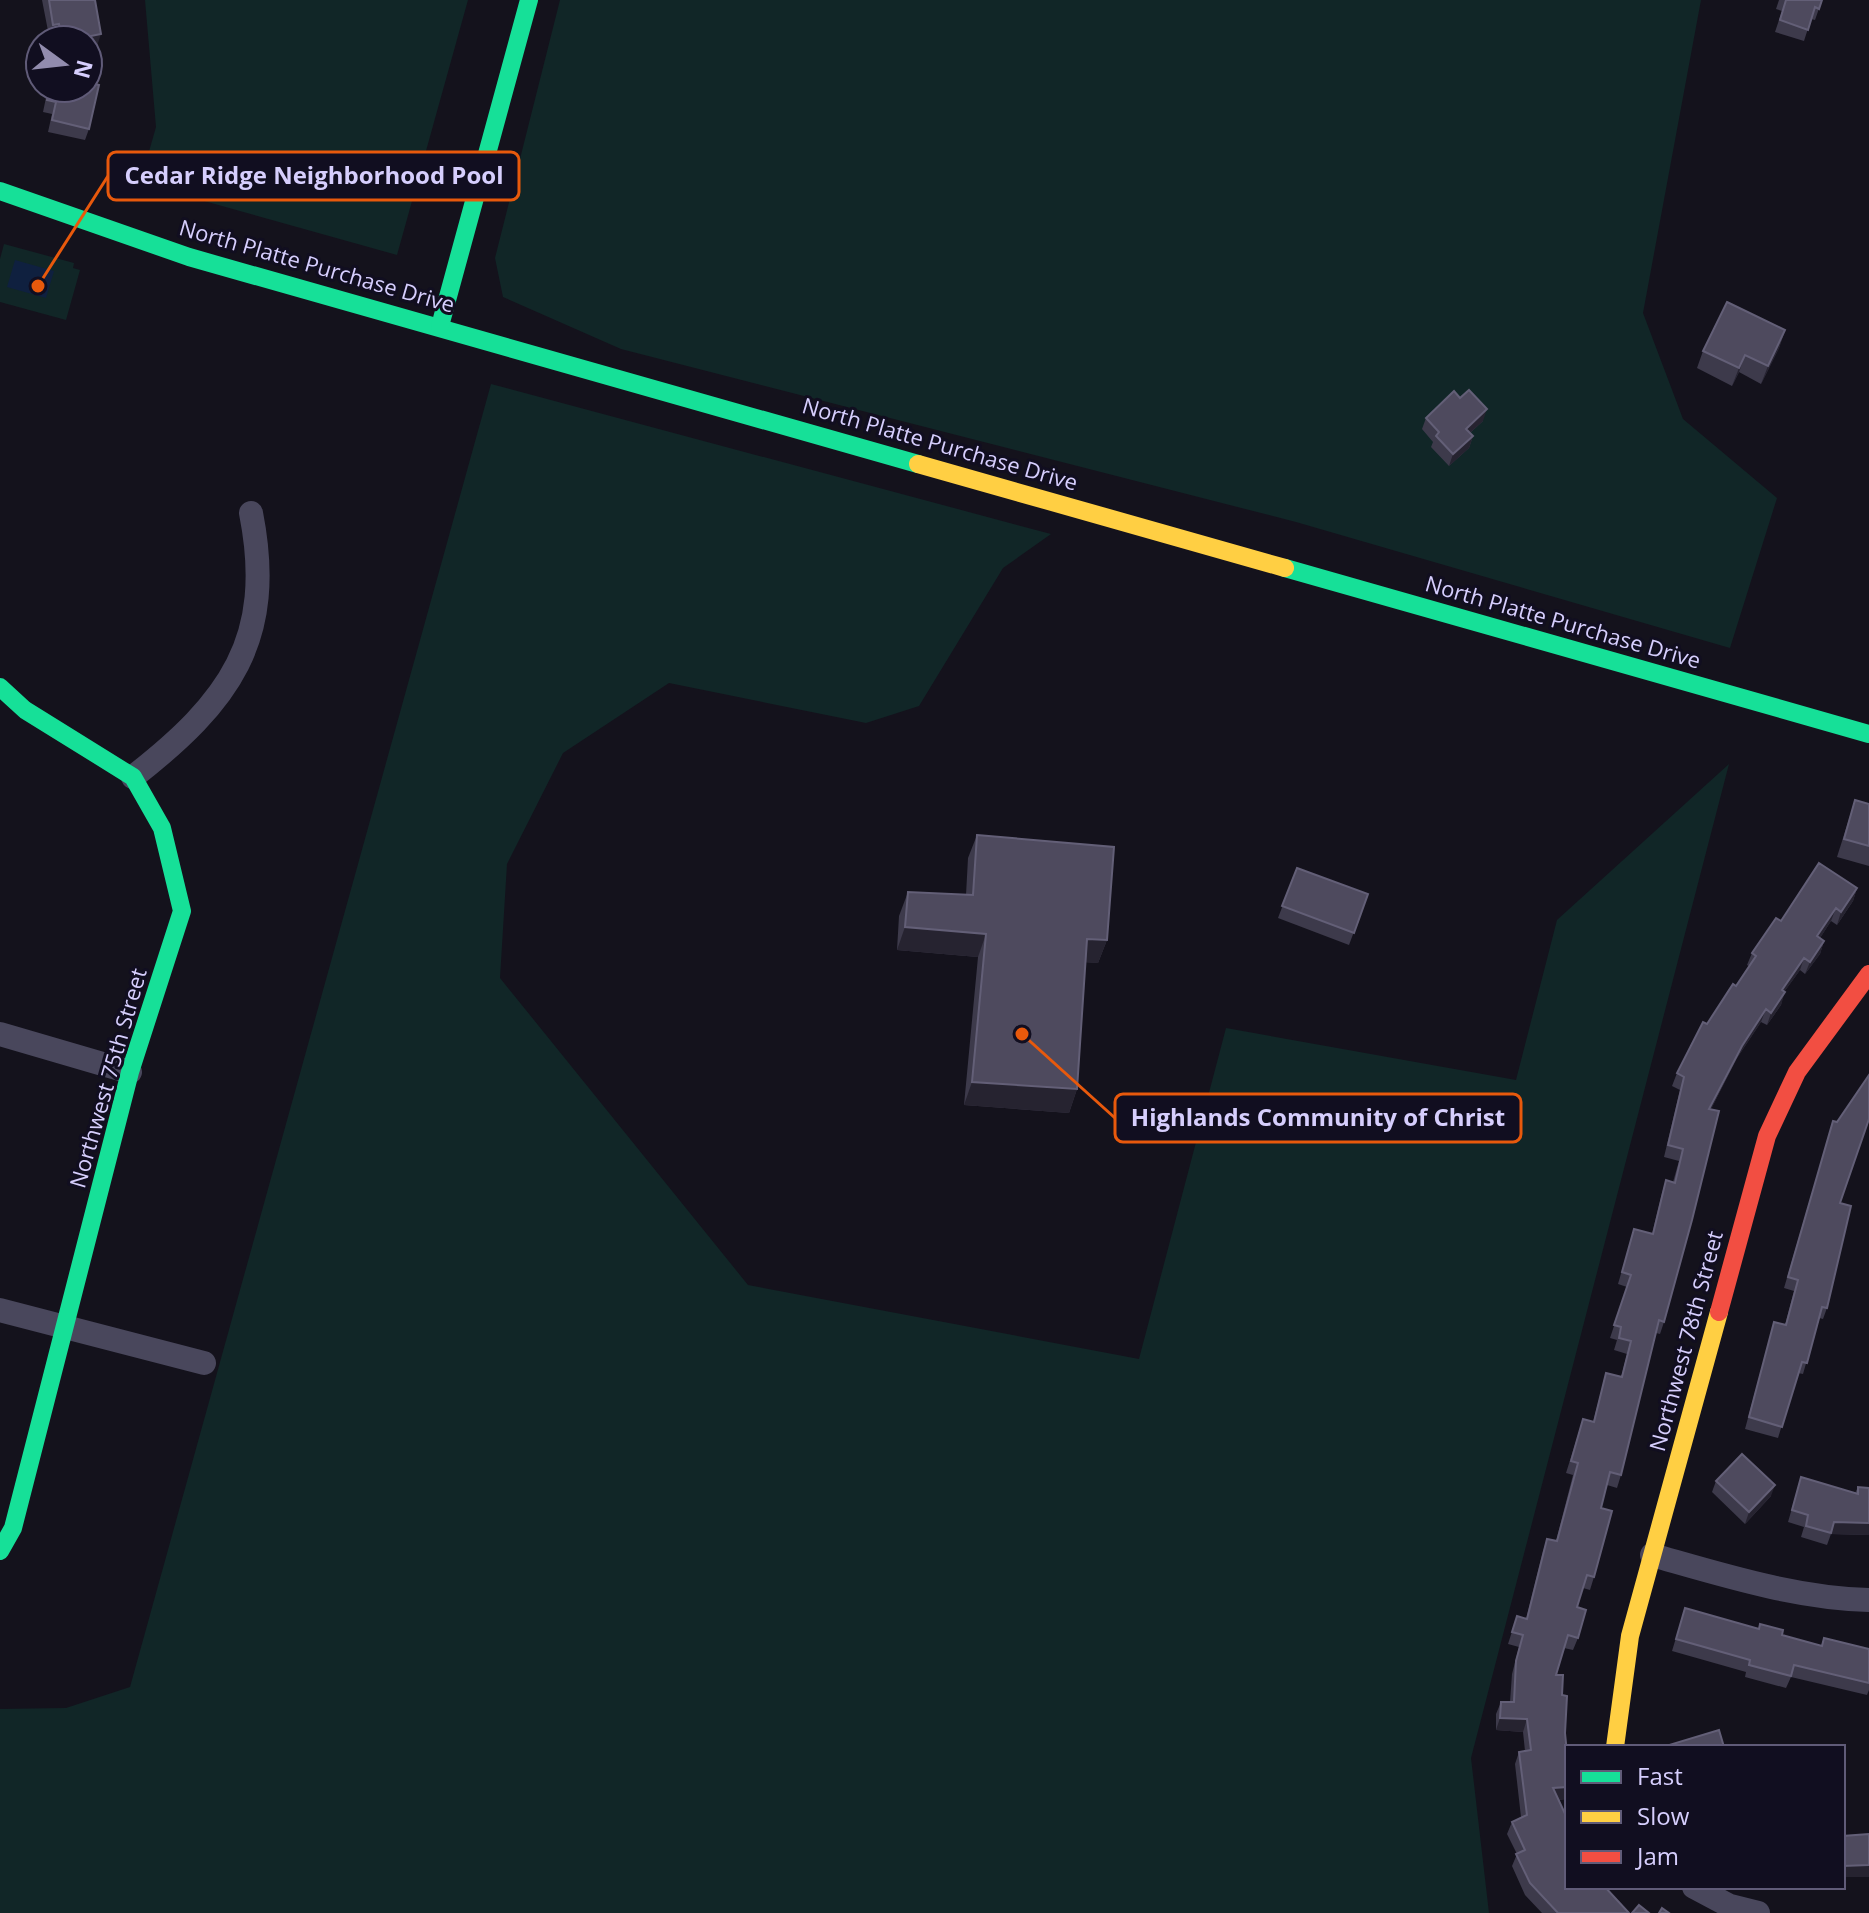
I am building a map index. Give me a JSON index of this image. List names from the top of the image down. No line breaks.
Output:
{"streets":{"street":["North Platte Purchase Drive","Northwest 75th Street","Northwest 78th Street"]},"places":["Cedar Ridge Neighborhood Pool","Highlands Community of Christ"],"legend":["Fast","Slow","Jam"],"north":"right"}
